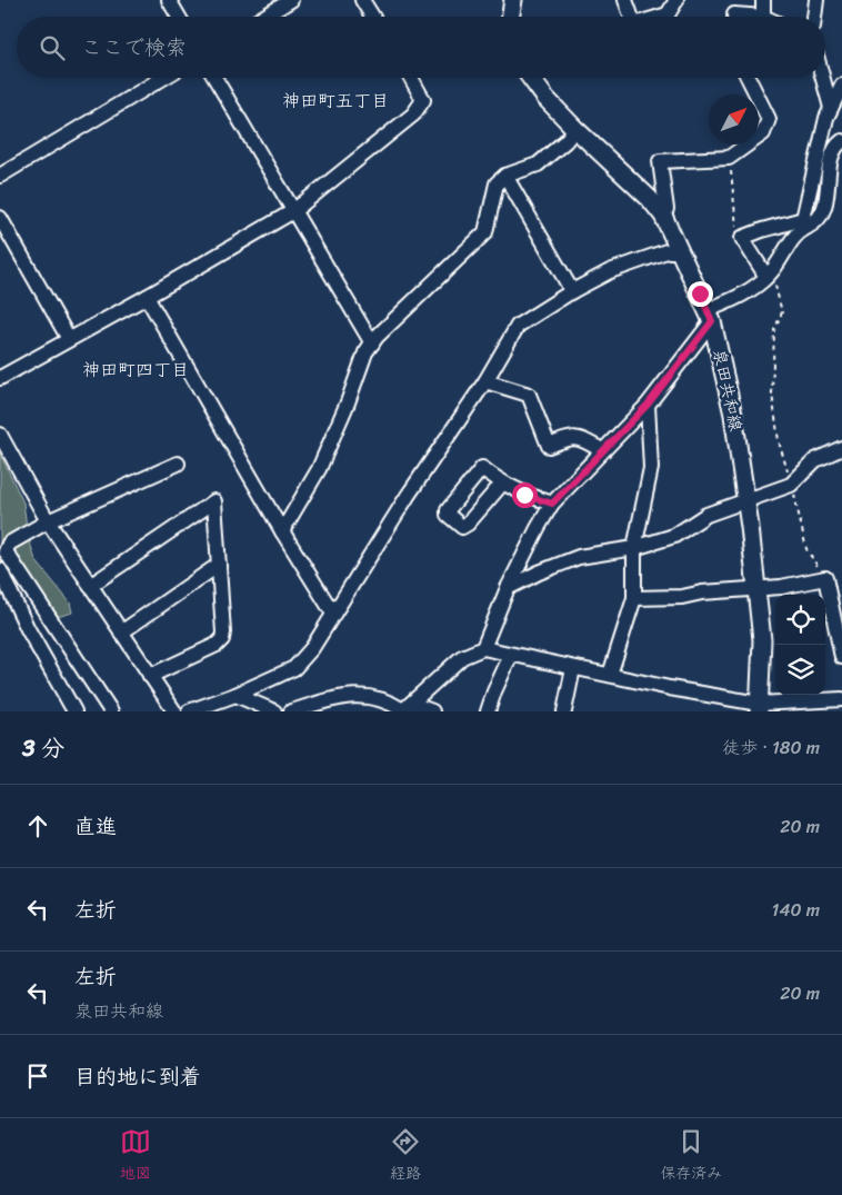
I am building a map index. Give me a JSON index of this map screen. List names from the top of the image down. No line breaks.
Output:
{"streets":{"main road":["泉田共和線"]},"districts":["神田町五丁目","神田町四丁目"],"north":"top right","page":{"search":"ここで検索","heading":["3 分","徒歩 · 180 m"],"list":[["直進","20 m"],["左折","140 m"],["左折","泉田共和線","20 m"],"目的地に到着"],"nav":["地図","経路","保存済み"]}}
